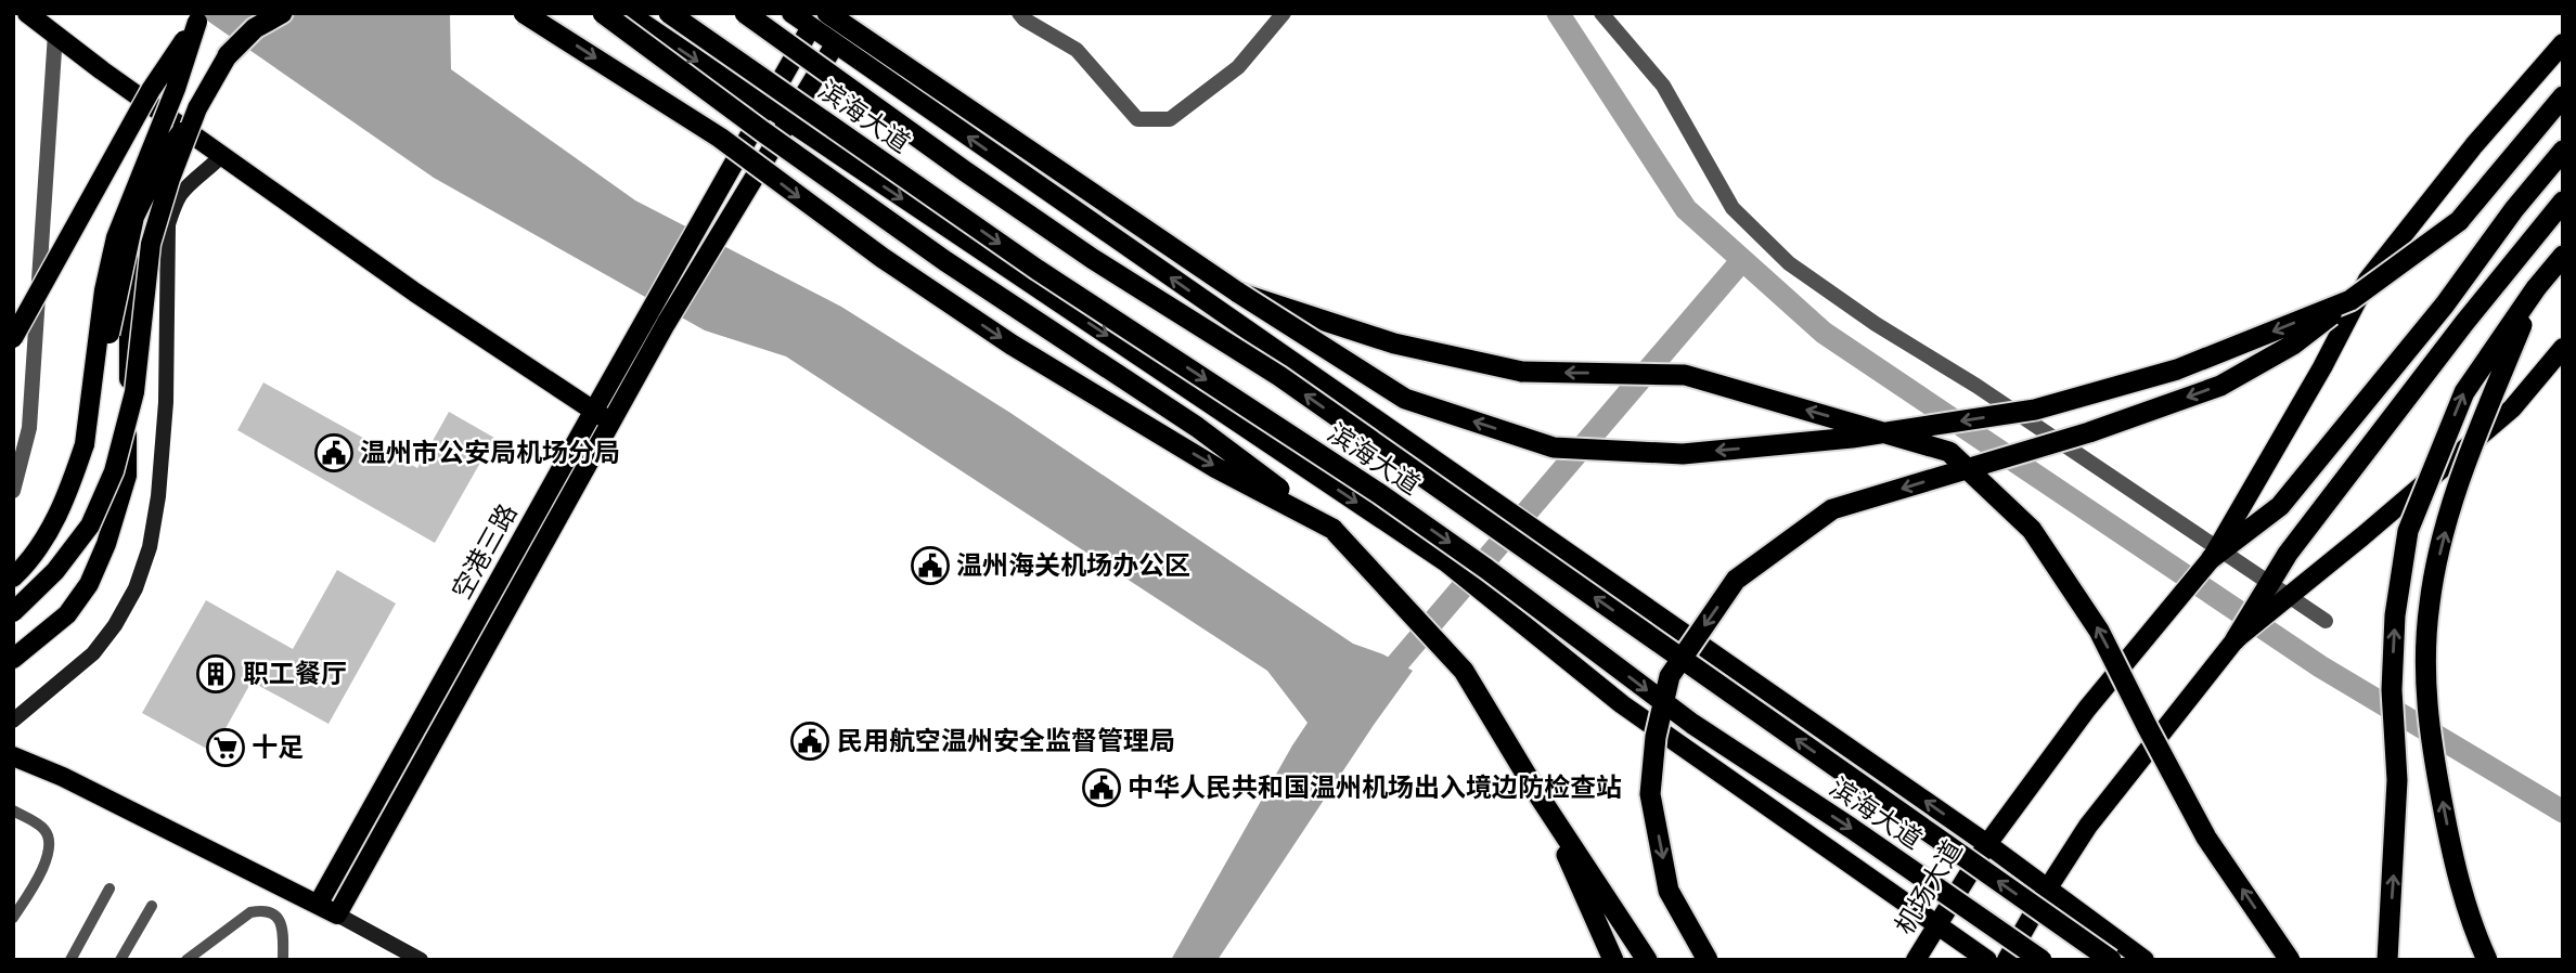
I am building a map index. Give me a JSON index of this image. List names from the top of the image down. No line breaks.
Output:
{"streets":{"highway":["滨海大道"],"main road":["空港三路","机场大道"]},"places":{"public building":["温州市公安局机场分局","温州海关机场办公区","民用航空温州安全监督管理局","中华人民共和国温州机场出入境边防检查站"],"building":["职工餐厅"],"supermarket":["十足"]}}
